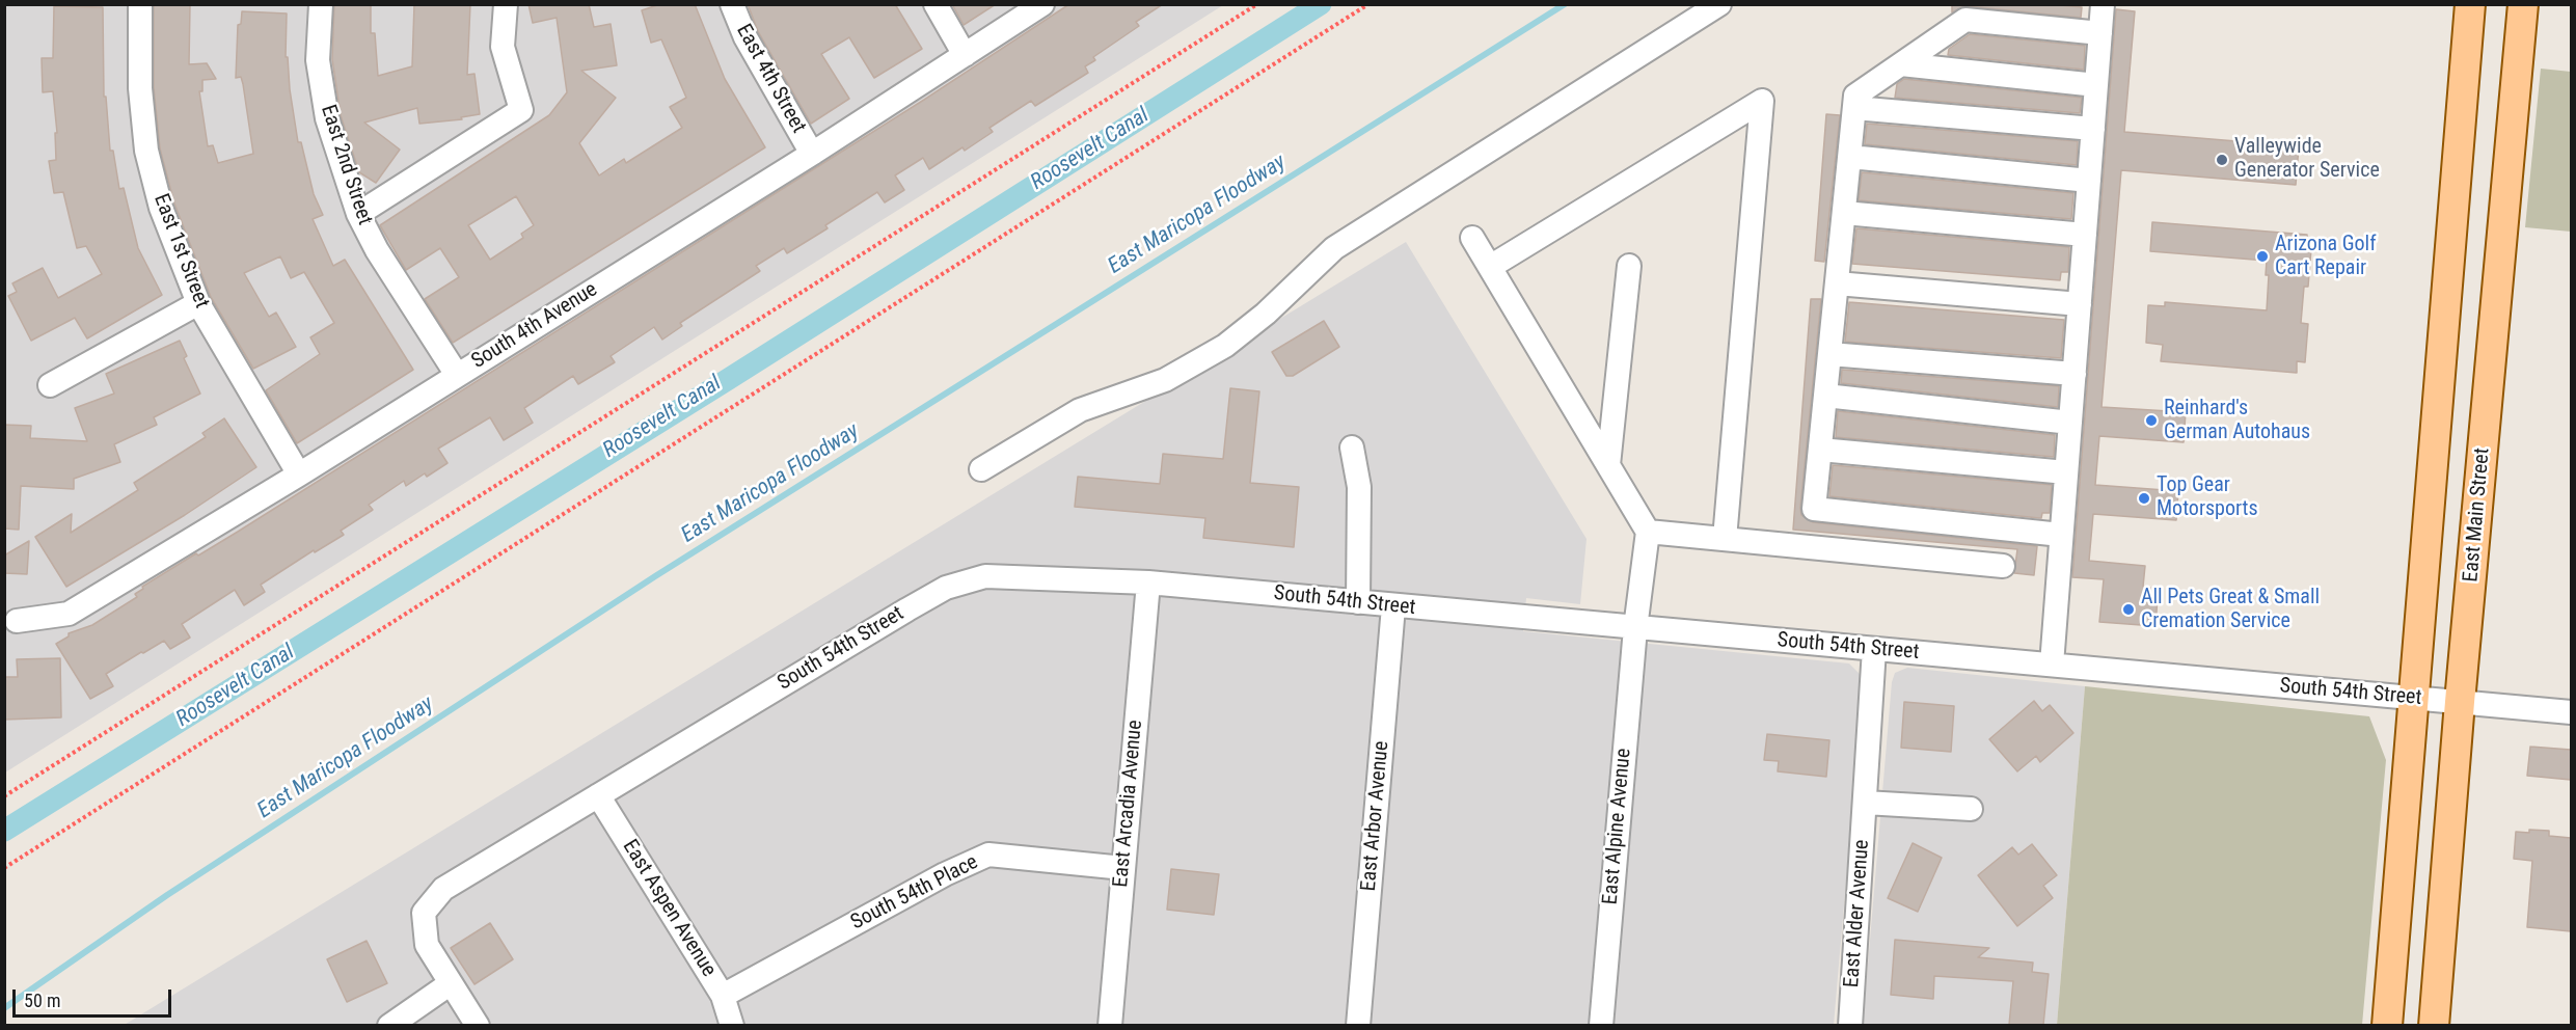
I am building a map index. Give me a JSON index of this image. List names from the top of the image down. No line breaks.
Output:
{"streets":{"main road":["East Main Street"],"street":["East 4th Street","East 2nd Street","East 1st Street","South 4th Avenue","South 54th Street","East Arcadia Avenue","East Arbor Avenue","East Alpine Avenue","South 54th Place","East Aspen Avenue","East Alder Avenue"]},"crossings":[["East 4th Street","South 4th Avenue"],["East 2nd Street","South 4th Avenue"],["East 1st Street","South 4th Avenue"],["East Main Street","South 54th Street"],["South 54th Street","East Arcadia Avenue"],["South 54th Street","East Arbor Avenue"],["South 54th Street","East Alpine Avenue"],["South 54th Street","East Aspen Avenue"],["South 54th Street","East Alder Avenue"],["East Arcadia Avenue","South 54th Place"],["South 54th Place","East Aspen Avenue"]],"water":["Roosevelt Canal","East Maricopa Floodway"],"places":["Valleywide Generator Service","Arizona Golf Cart Repair","Reinhard's German Autohaus","Top Gear Motorsports","All Pets Great & Small Cremation Service"],"scale_bar":"50 m"}
